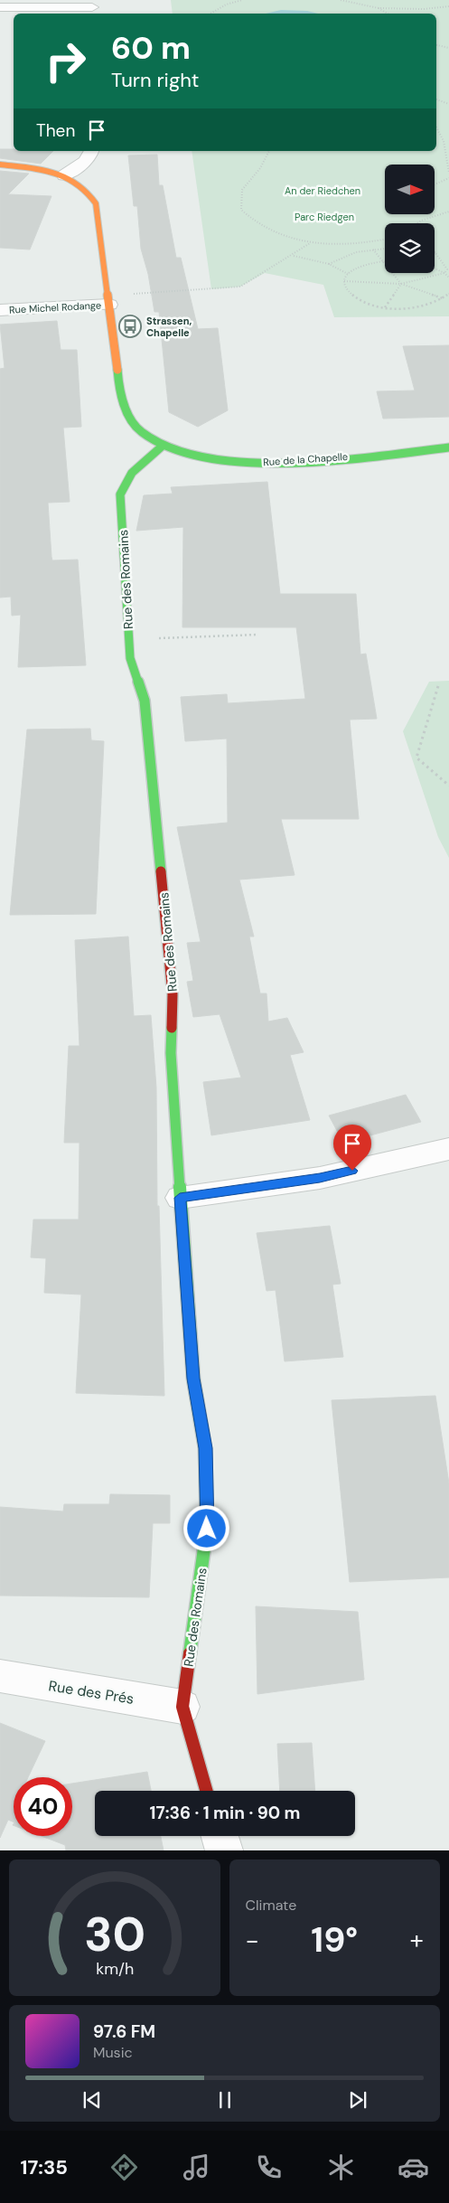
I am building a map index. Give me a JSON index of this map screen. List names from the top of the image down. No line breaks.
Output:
{"streets":{"street":["Rue Michel Rodange","Rue de la Chapelle","Rue des Romains","Rue des Prés"]},"crossings":[["Rue de la Chapelle","Rue des Romains"],["Rue des Romains","Rue des Prés"]],"parks":["An der Riedchen","Parc Riedgen"],"places":{"bus stop":["Strassen, Chapelle"]},"north":"right","page":{"turn":["60 m","Turn right"],"then":"Then","limit":"40","trip":"17:36 · 1 min · 90 m","tile":"Climate","heat":["−","19°","+"],"song":["97.6 FM","Music"],"tabs":"17:35","gauge":["30","km/h"]}}
